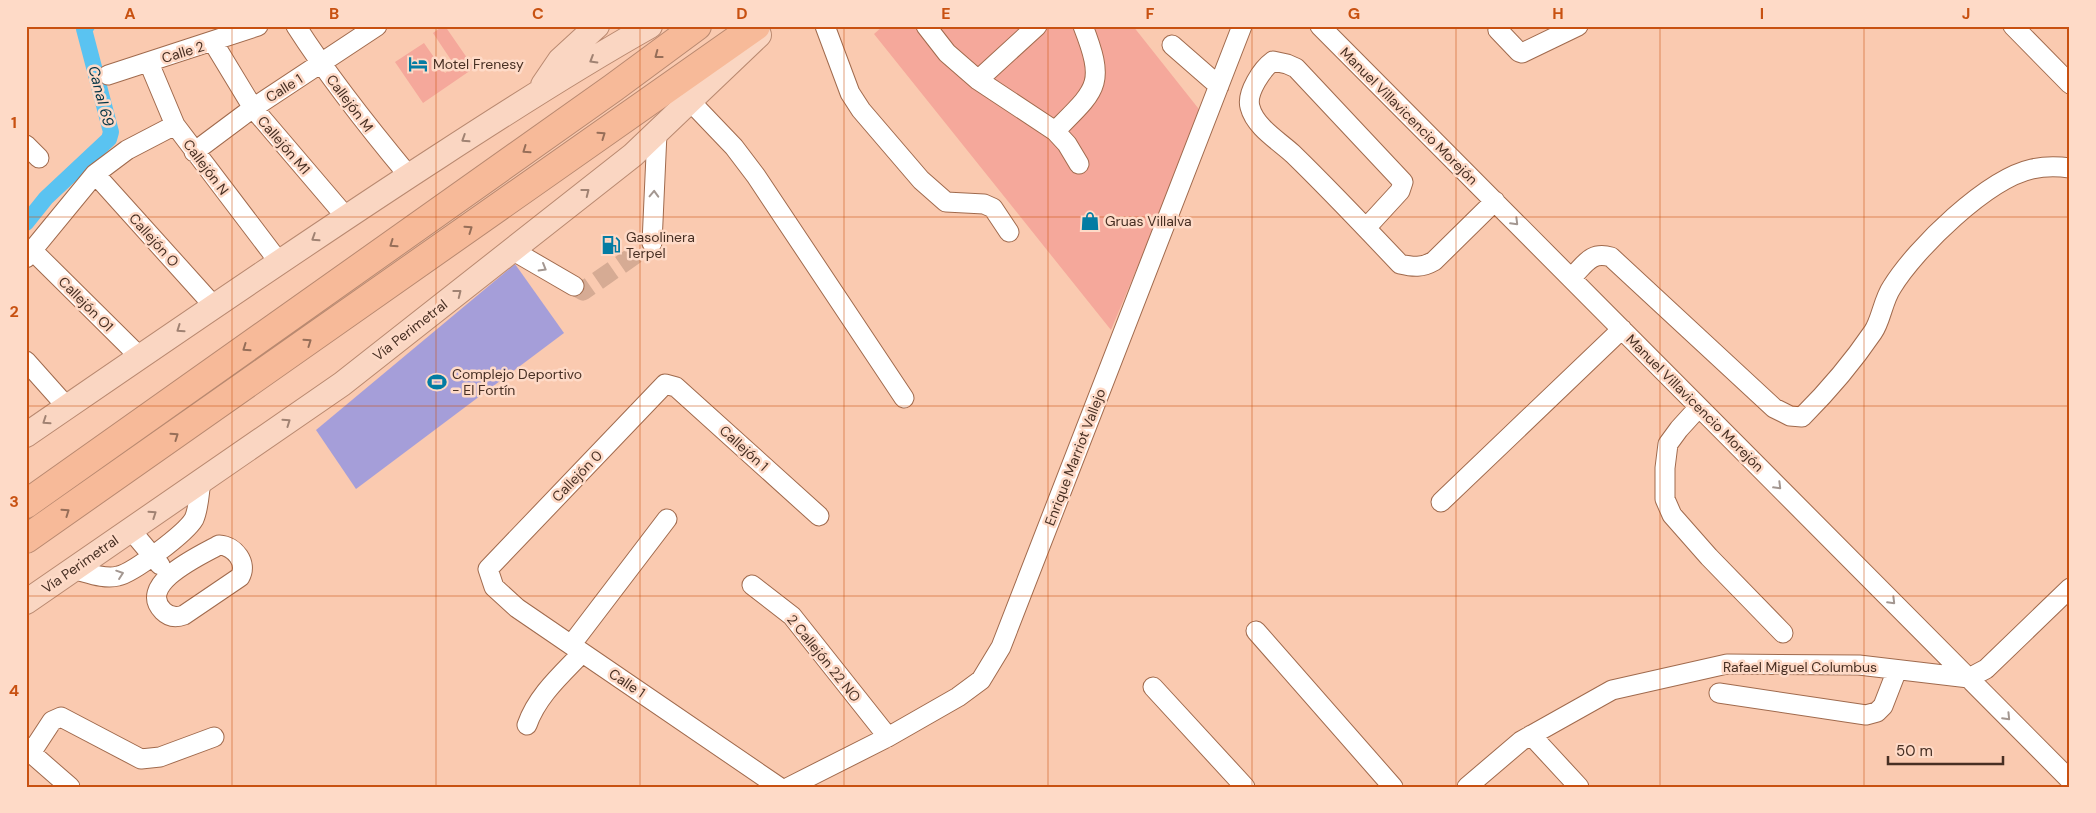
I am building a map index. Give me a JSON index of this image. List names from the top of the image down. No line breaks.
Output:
{"streets":{"main road":["Vía Perimetral"],"street":["Calle 2","Calle 1","Callejón M","Manuel Villavicencio Morejón","Callejón M1","Callejón N","Callejón O","Callejón O1","Callejón 1","Enrique Marriot Vallejo","Callejón 0","2 Callejón 22 NO","Rafael Miguel Columbus"]},"crossings":[["Calle 2","Callejón M1"],["Calle 2","Callejón N"],["Calle 1","Callejón M"],["Calle 1","Callejón M1"],["Calle 1","Callejón N"],["Calle 1","Callejón 0"],["Manuel Villavicencio Morejón","Rafael Miguel Columbus"],["Callejón 1","Callejón 0"],["Enrique Marriot Vallejo","2 Callejón 22 NO"]],"one_way":["Manuel Villavicencio Morejón"],"water":["Canal 69"],"places":{"hotel":["Motel Frenesy"],"shop":["Gruas Villalva"],"fuel station":["Gasolinera Terpel"],"sports":["Complejo Deportivo - El Fortín"]},"scale_bar":"50 m","grid":{"columns":["A","B","C","D","E","F","G","H","I","J"],"rows":["1","2","3","4"]}}
